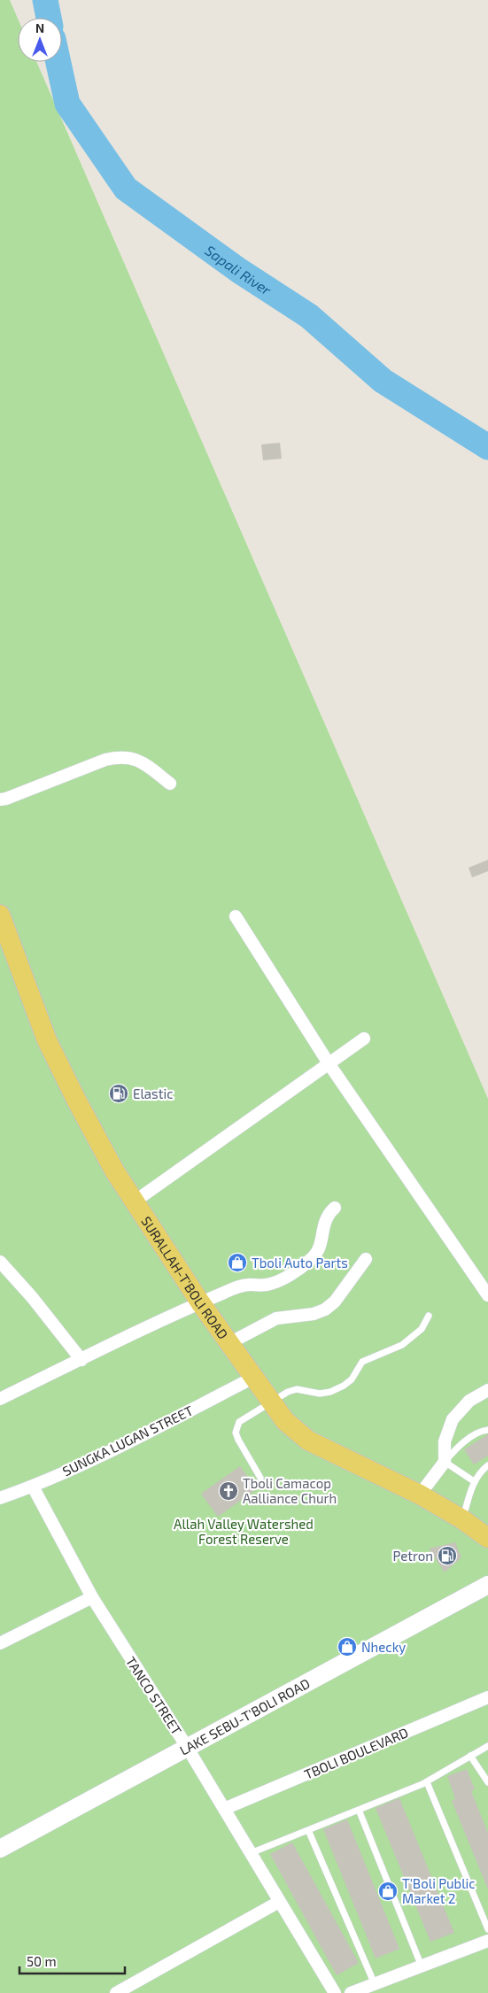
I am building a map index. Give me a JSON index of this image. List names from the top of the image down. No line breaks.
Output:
{"streets":{"main road":["SURALLAH-T'BOLI ROAD","LAKE SEBU-T'BOLI ROAD"],"street":["SUNGKA LUGAN STREET","TANCO STREET","TBOLI BOULEVARD"]},"crossings":[["SURALLAH-T'BOLI ROAD","SUNGKA LUGAN STREET"],["SUNGKA LUGAN STREET","TANCO STREET"],["TANCO STREET","LAKE SEBU-T'BOLI ROAD"],["TANCO STREET","TBOLI BOULEVARD"]],"water":["Sapali River"],"parks":["Allah Valley Watershed Forest Reserve"],"places":{"fuel station":["Elastic","Petron"],"shop":["Tboli Auto Parts","Nhecky","T'Boli Public Market 2"],"church":["Tboli Camacop Aalliance Churh"]},"scale_bar":"50 m","north":"top"}
